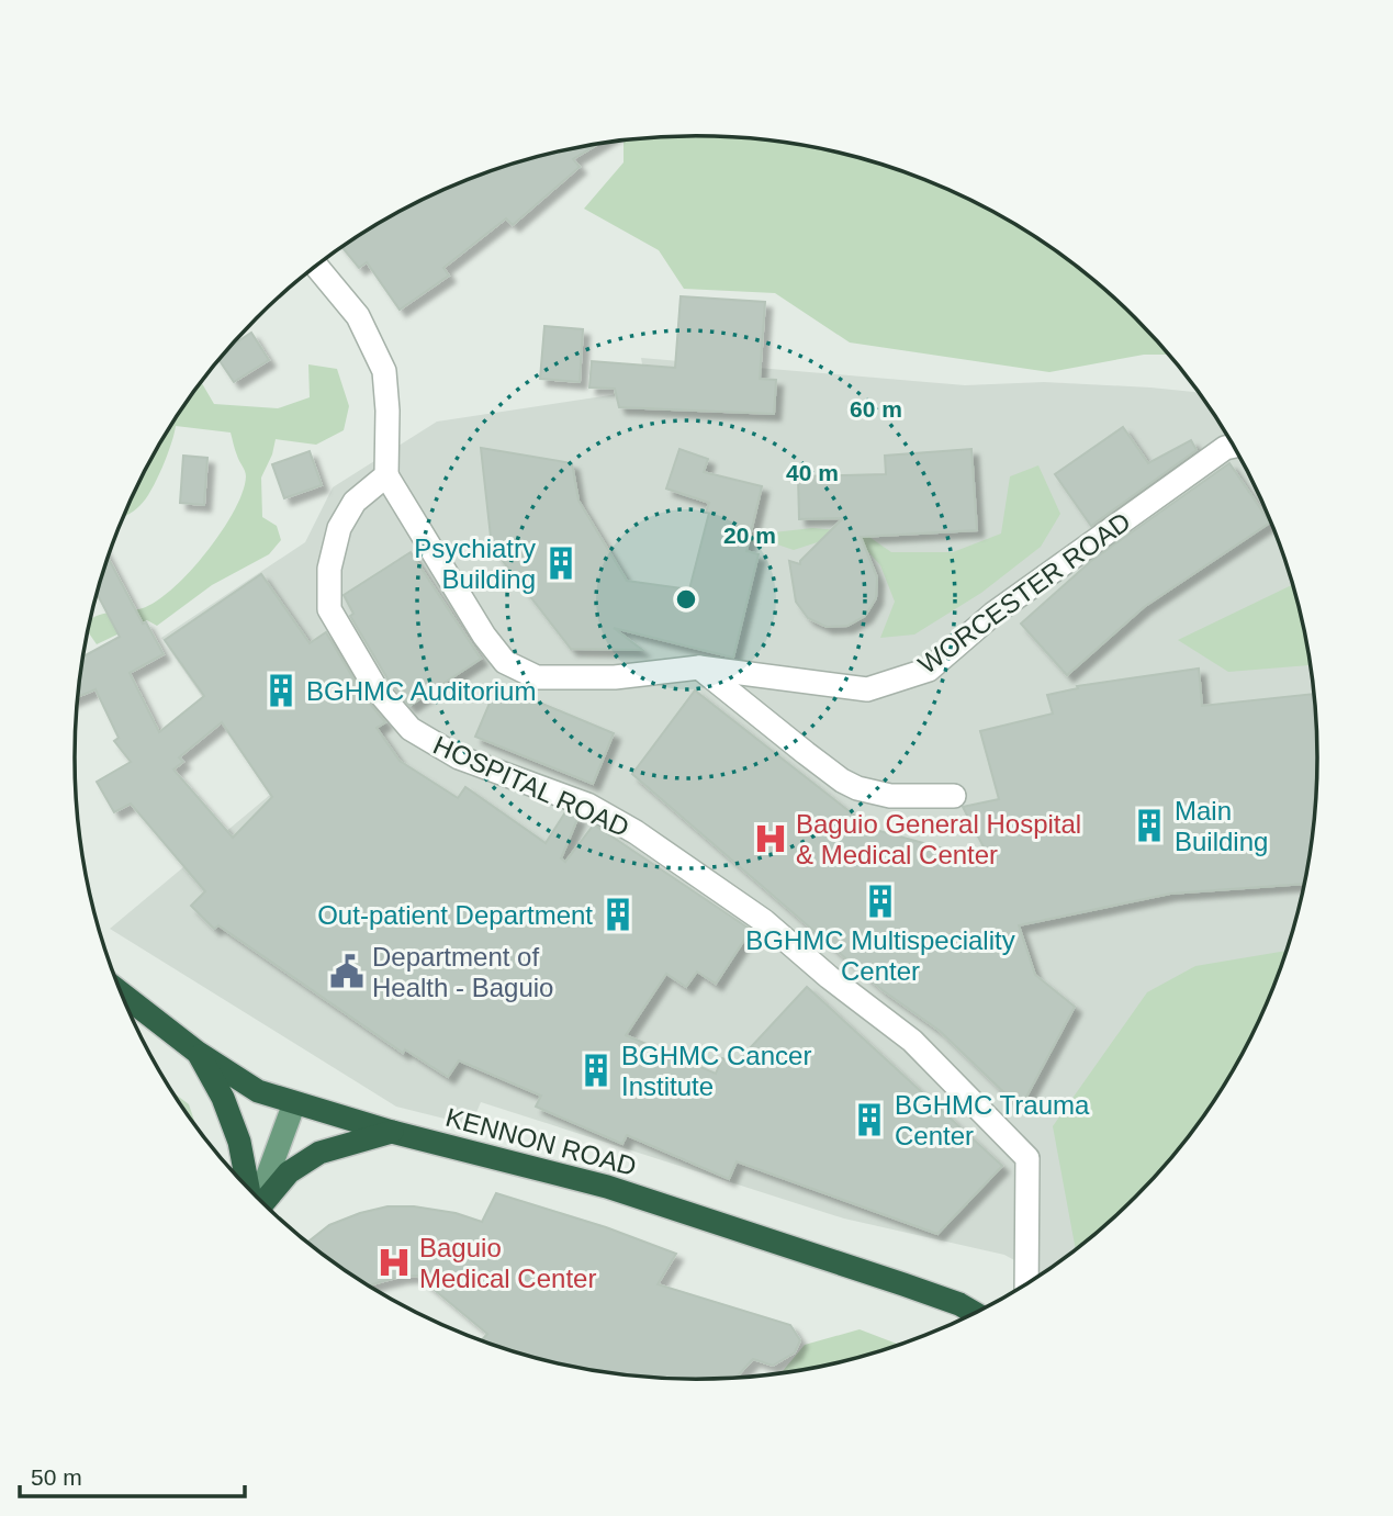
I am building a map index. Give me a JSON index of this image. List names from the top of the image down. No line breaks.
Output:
{"streets":{"highway":["KENNON ROAD"],"street":["WORCESTER ROAD","HOSPITAL ROAD"]},"crossings":[["WORCESTER ROAD","HOSPITAL ROAD"]],"places":{"building":["Psychiatry Building","BGHMC Auditorium","Main Building","BGHMC Multispeciality Center","Out-patient Department","BGHMC Cancer Institute","BGHMC Trauma Center"],"hospital":["Baguio General Hospital & Medical Center","Baguio Medical Center"],"public building":["Department of Health - Baguio"]},"scale_bar":"50 m","rings":["60 m","40 m","20 m"]}
